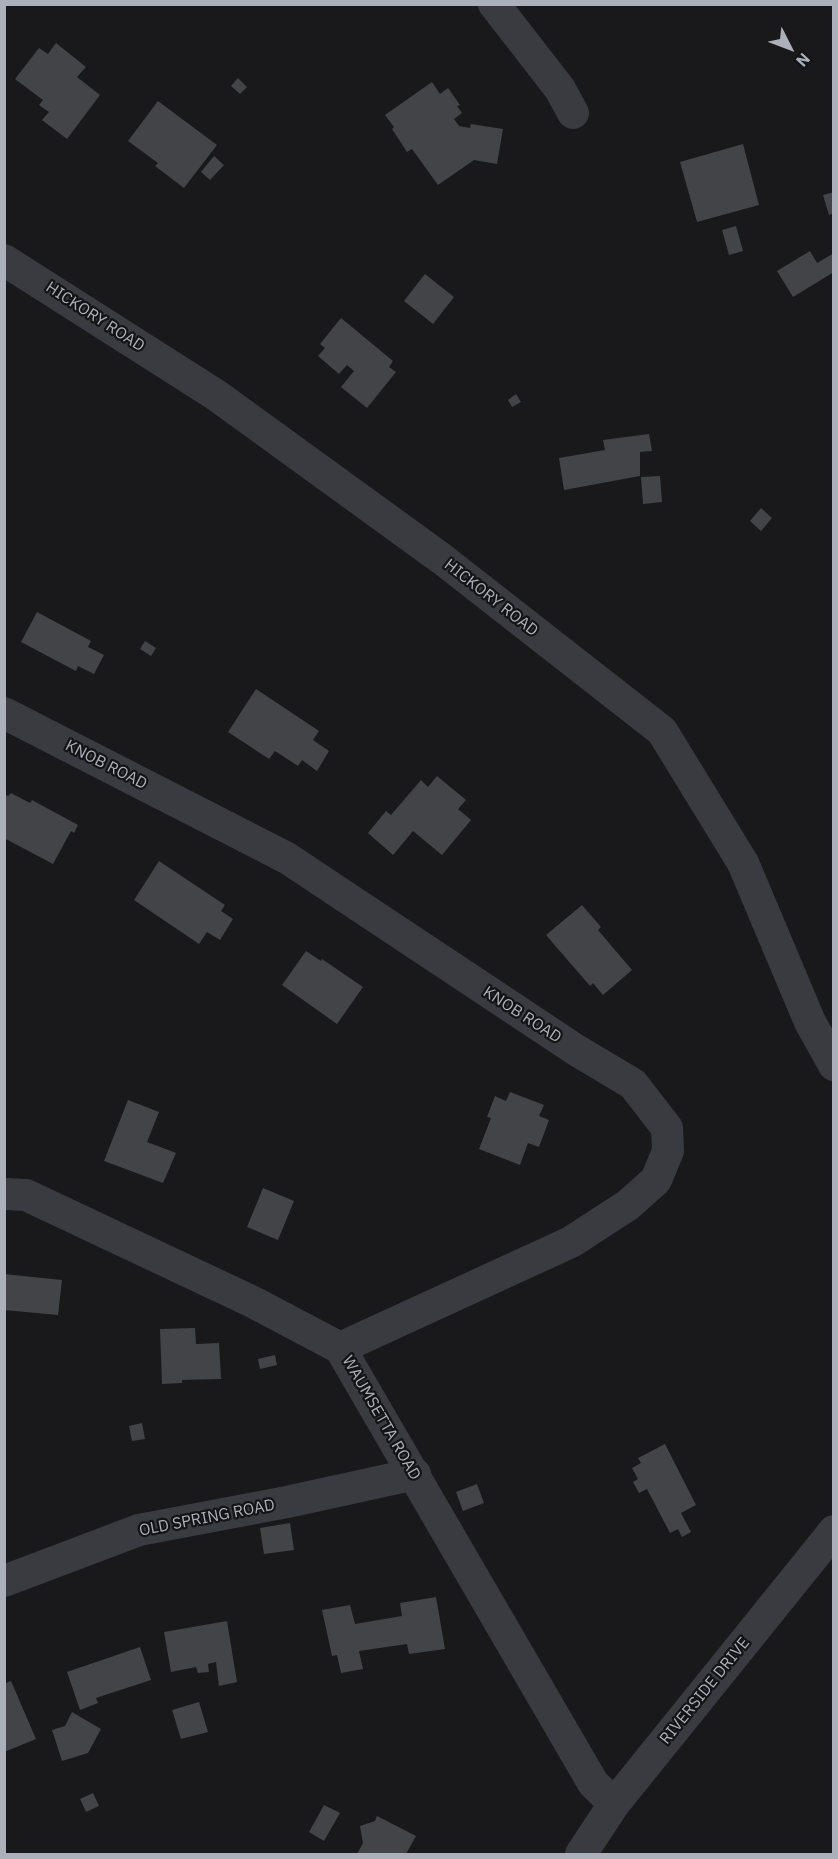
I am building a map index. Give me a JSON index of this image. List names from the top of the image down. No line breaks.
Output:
{"streets":{"street":["HICKORY ROAD","KNOB ROAD","WAUMSETTA ROAD","OLD SPRING ROAD","RIVERSIDE DRIVE"]},"crossings":[["KNOB ROAD","WAUMSETTA ROAD"],["WAUMSETTA ROAD","OLD SPRING ROAD"],["WAUMSETTA ROAD","RIVERSIDE DRIVE"]],"north":"bottom right"}
